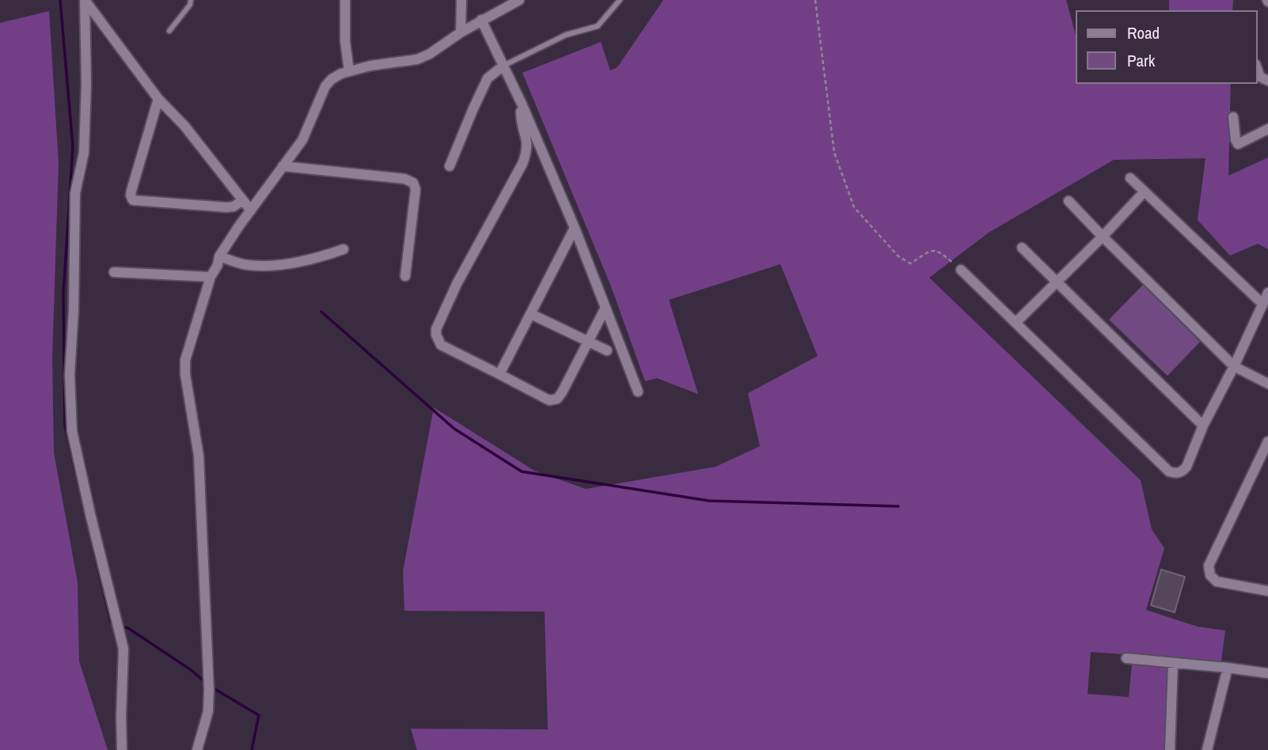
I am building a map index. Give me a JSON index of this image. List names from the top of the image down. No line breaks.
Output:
{"legend":["Road","Park"]}
